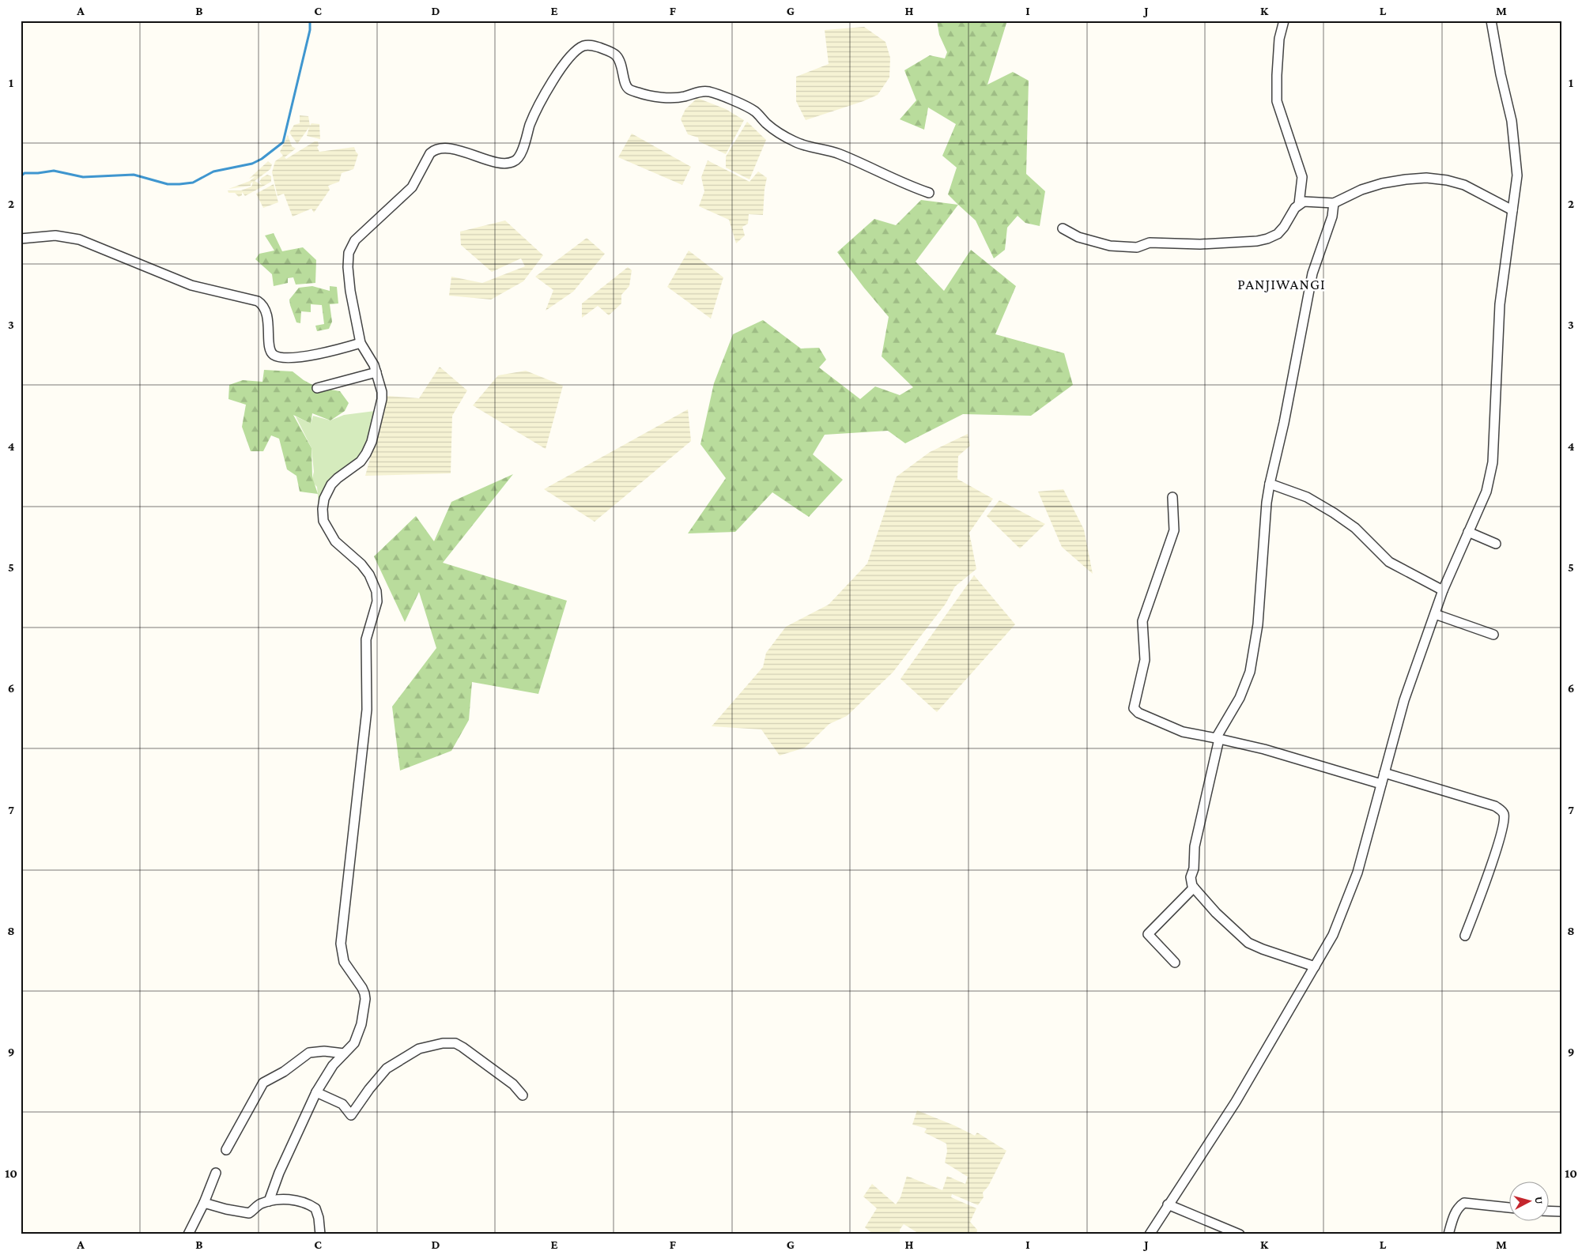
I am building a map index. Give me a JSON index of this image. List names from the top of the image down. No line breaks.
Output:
{"districts":["PANJIWANGI"],"north":"right","grid":{"columns":["A","B","C","D","E","F","G","H","I","J","K","L","M"],"rows":["1","2","3","4","5","6","7","8","9","10"]}}
